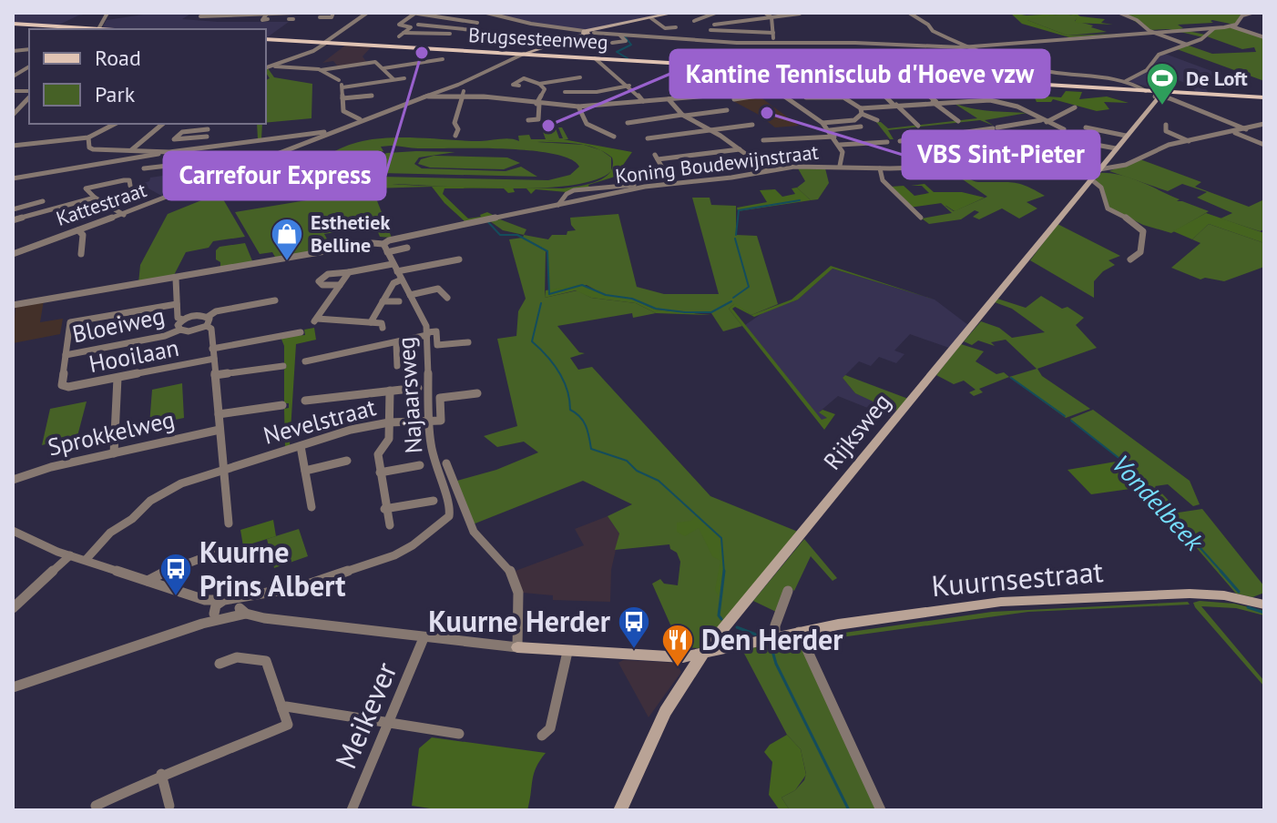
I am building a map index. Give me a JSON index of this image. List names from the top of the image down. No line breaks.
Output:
{"streets":{"main road":["Brugsesteenweg","Rijksweg","Kuurnsestraat"],"street":["Koning Boudewijnstraat","Kattestraat","Bloeiweg","Hooilaan","Najaarsweg","Nevelstraat","Sprokkelweg","Meikever"]},"crossings":[["Brugsesteenweg","Kattestraat"],["Brugsesteenweg","Rijksweg"],["Koning Boudewijnstraat","Najaarsweg"],["Koning Boudewijnstraat","Rijksweg"],["Bloeiweg","Hooilaan"],["Najaarsweg","Nevelstraat"],["Rijksweg","Kuurnsestraat"]],"water":["Vondelbeek"],"places":{"other":["Carrefour Express","VBS Sint-Pieter","Kantine Tennisclub d'Hoeve vzw"],"sports":["De Loft"],"shop":["Esthetiek Belline"],"bus stop":["Kuurne Prins Albert","Kuurne Herder"],"restaurant":["Den Herder"]},"legend":["Road","Park"]}
